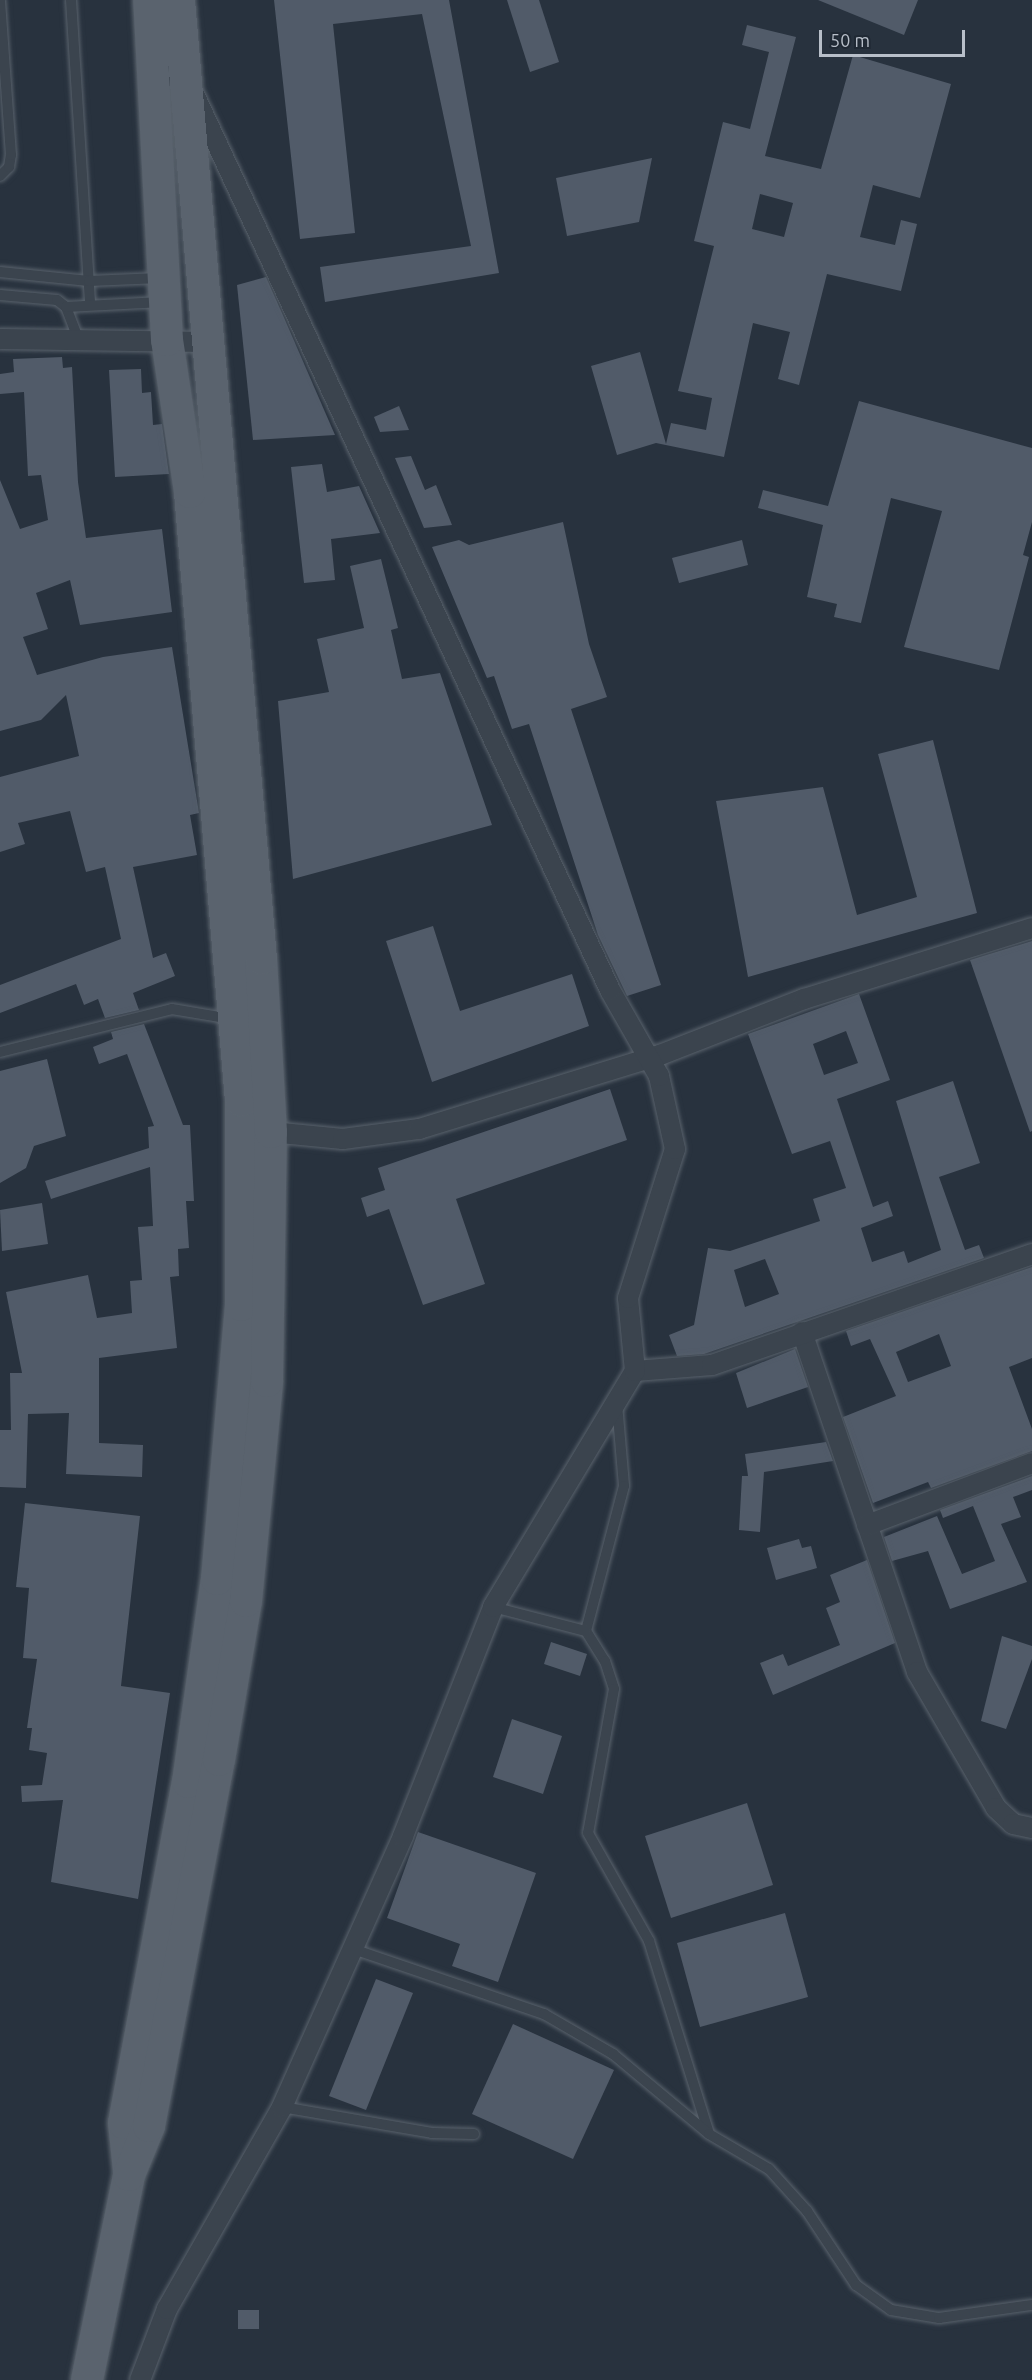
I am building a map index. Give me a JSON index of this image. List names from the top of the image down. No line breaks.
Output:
{"scale_bar":"50 m"}
